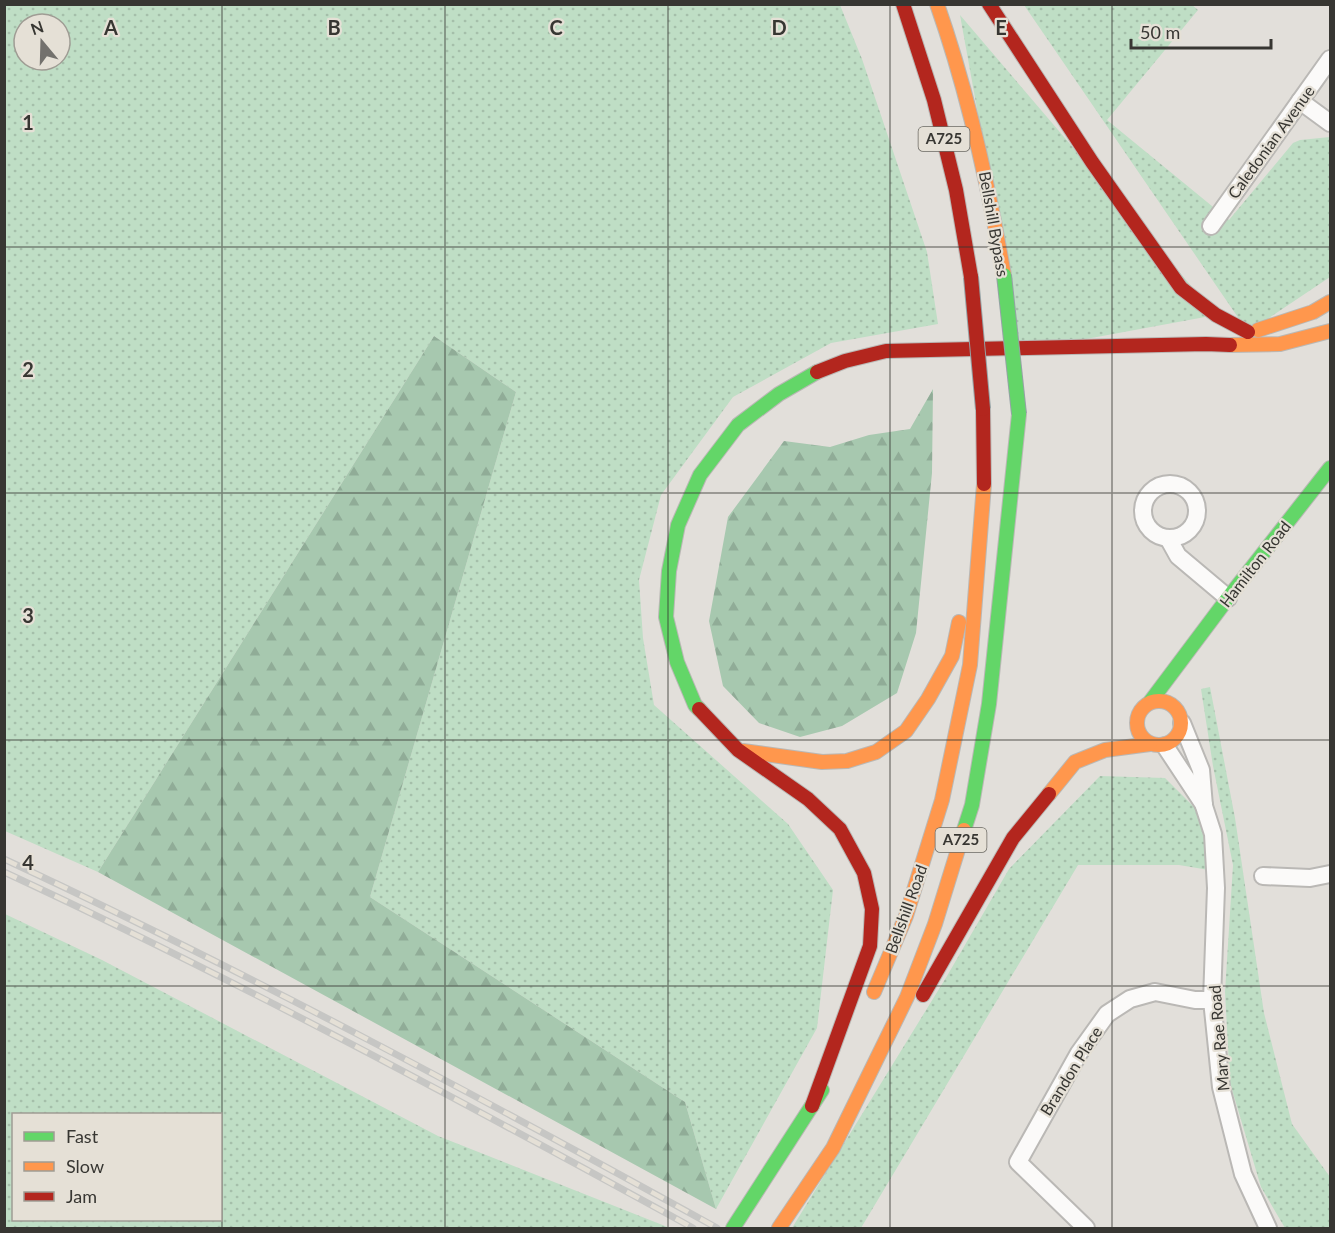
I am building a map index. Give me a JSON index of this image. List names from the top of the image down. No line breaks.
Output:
{"streets":{"main road":["A725","Bellshill Bypass","Hamilton Road","Bellshill Road"],"street":["Caledonian Avenue","Mary Rae Road","Brandon Place"]},"crossings":[["Bellshill Bypass","Bellshill Road"],["Hamilton Road","Mary Rae Road"],["Mary Rae Road","Brandon Place"]],"legend":["Fast","Slow","Jam"],"scale_bar":"50 m","north":"top","grid":{"columns":["A","B","C","D","E"],"rows":["1","2","3","4"]}}
